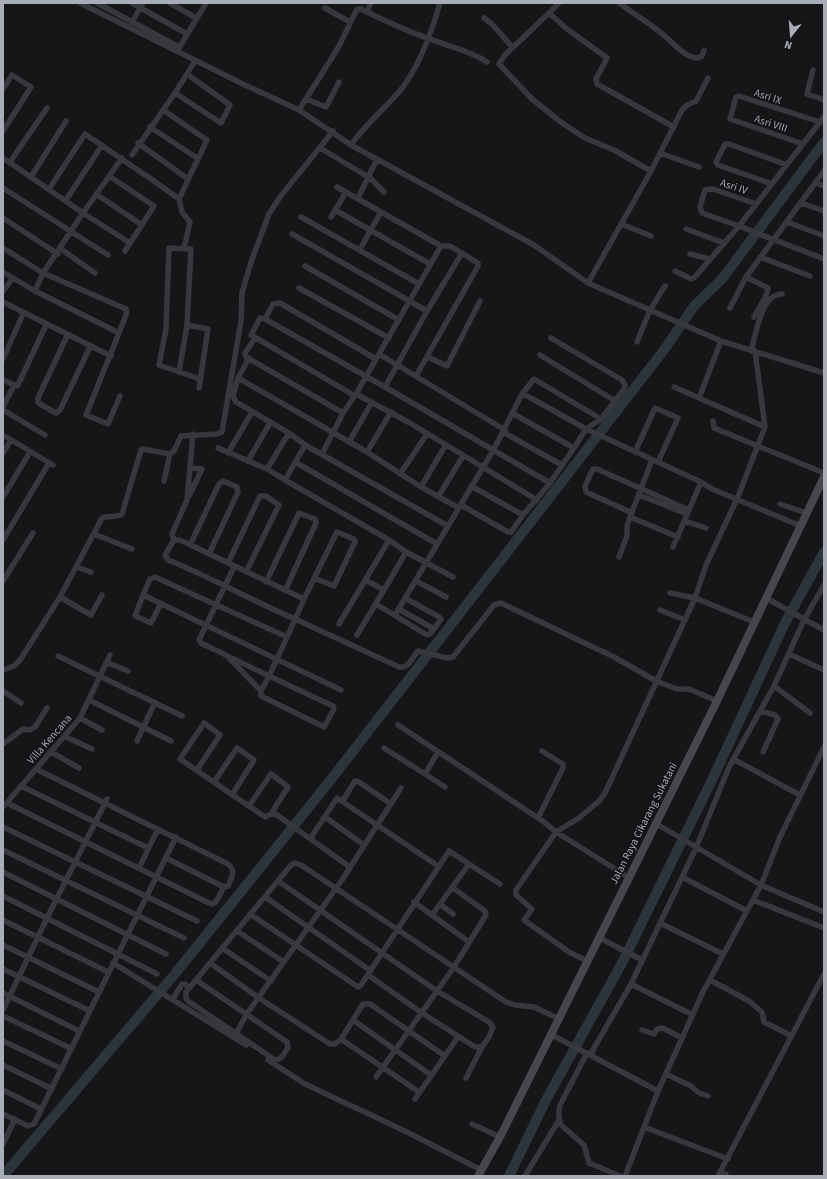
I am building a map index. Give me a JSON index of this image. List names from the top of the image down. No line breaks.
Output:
{"streets":{"main road":["Jalan Raya Cikarang Sukatani"],"street":["Asri IX","Asri VIII","Asri IV","Villa Kencana"]},"crossings":[["Asri IX","Asri VIII"]],"north":"bottom"}
